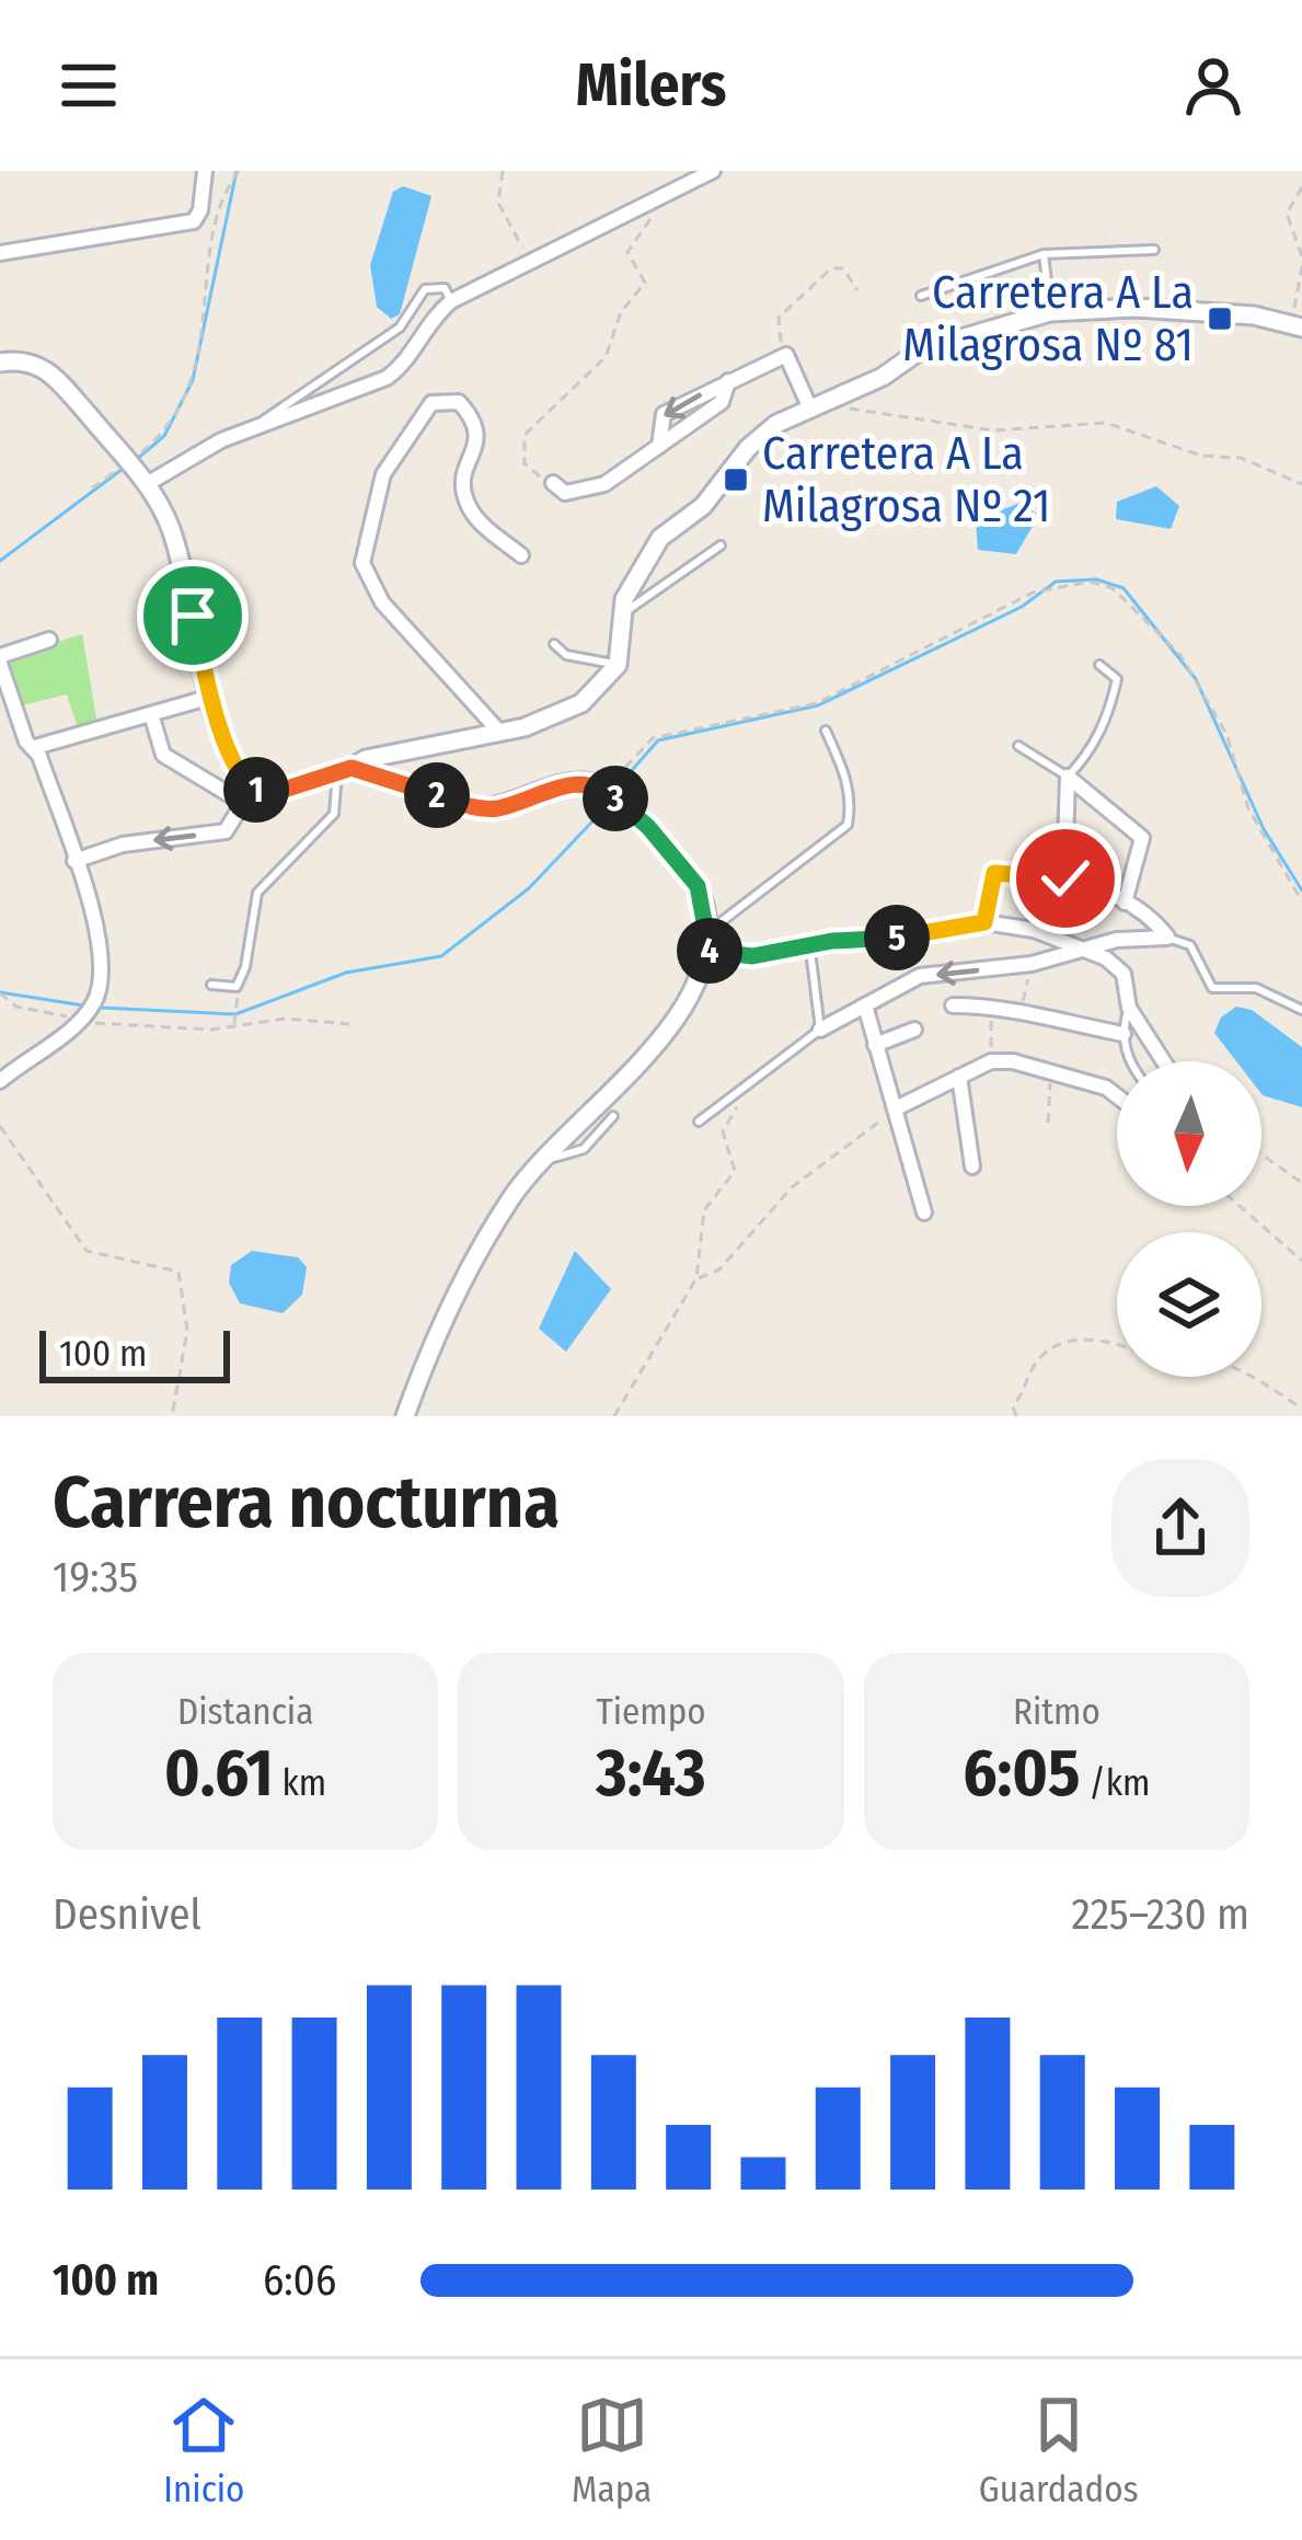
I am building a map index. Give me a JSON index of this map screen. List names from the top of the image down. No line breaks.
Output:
{"places":{"transit":["Carretera A La Milagrosa Nº 81","Carretera A La Milagrosa Nº 21"]},"scale_bar":"100 m","north":"bottom","page":{"header":"Milers","pins":["1","2","3","5","4"],"scale":"100 m","heading":["Carrera nocturna","19:35"],"stats":[["Distancia","0.61 km"],["Tiempo","3:43"],["Ritmo","6:05 /km"]],"chart":["Desnivel","225–230 m"],"list":[{"name":"100 m","note":"6:06"}],"tabs":["Inicio","Mapa","Guardados"]}}
